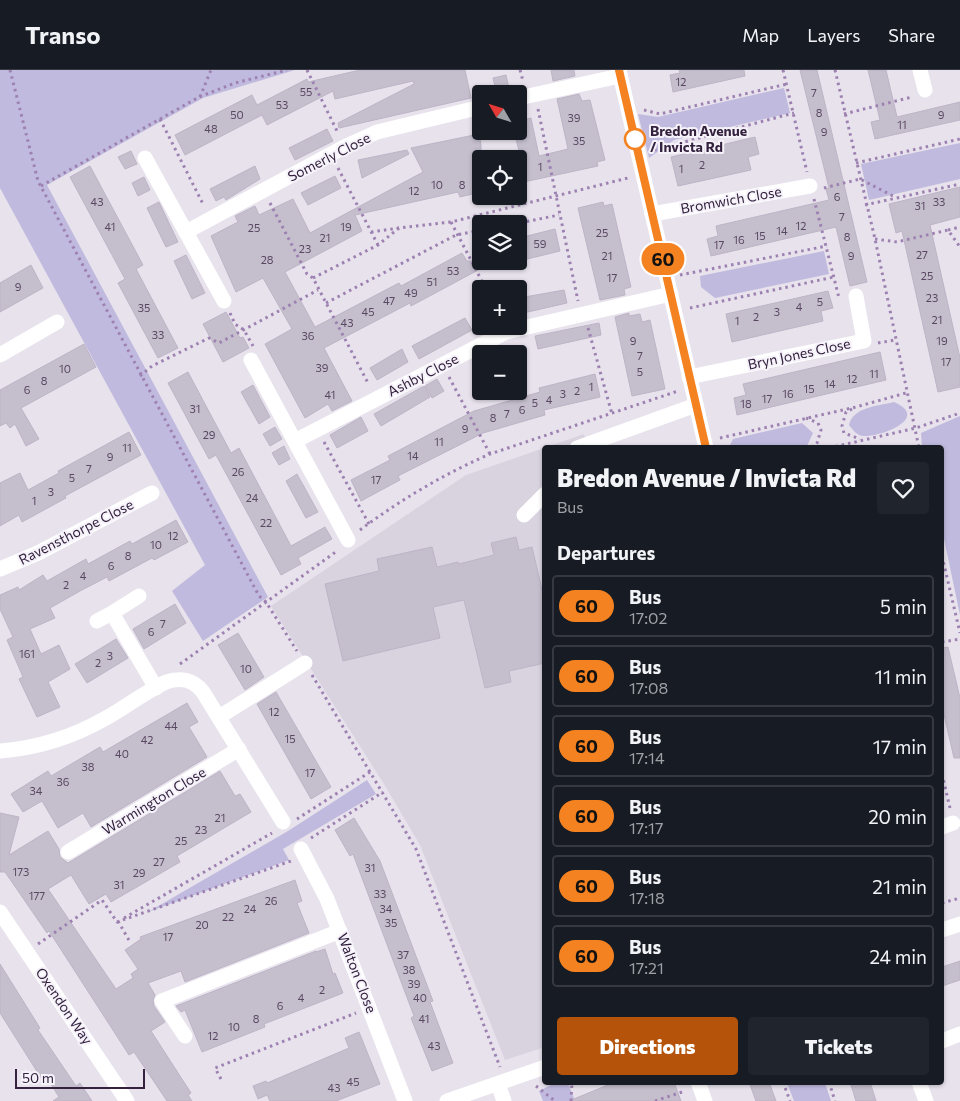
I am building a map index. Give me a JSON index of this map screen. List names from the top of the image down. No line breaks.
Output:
{"streets":{"street":["Somerly Close","Bromwich Close","Bryn Jones Close","Ashby Close","Ravensthorpe Close","Warmington Close","Walton Close","Oxendon Way"]},"places":["Bredon Avenue / Invicta Rd"],"lines":["bus line 60"],"house_numbers":["12","55","7","53","8","50","9","39","11","48","9","35","2","1","1","10","8","12","6","43","33","31","7","12","41","19","25","14","25","15","8","21","16","59","17","23","27","21","9","28","53","25","17","51","9","49","23","47","5","4","35","45","3","2","21","1","43","33","36","9","19","7","17","39","10","5","11","12","8","14","1","15","6","2","3","16","41","17","4","5","18","31","6","7","8","9","29","11","11","14","9","7","26","5","17","3","24","1","22","12","10","8","6","4","2","7","6","161","3","2","10","12","44","15","42","40","38","17","36","34","21","23","25","27","31","173","29","31","33","177","26","24","34","22","35","20","17","37","38","39","2","4","40","6","8","41","10","12","43","45","43"],"scale_bar":"50 m","north":"top left","page":{"header":"Transo","nav":["Map","Layers","Share"],"on_map":"60","map_buttons":["+","−"],"heading":[["Bredon Avenue / Invicta Rd","Bus"],"Departures"],"list":[{"mark":"60","name":"Bus","note":"17:02","value":"5 min"},{"mark":"60","name":"Bus","note":"17:08","value":"11 min"},{"mark":"60","name":"Bus","note":"17:14","value":"17 min"},{"mark":"60","name":"Bus","note":"17:17","value":"20 min"},{"mark":"60","name":"Bus","note":"17:18","value":"21 min"},{"mark":"60","name":"Bus","note":"17:21","value":"24 min"}],"buttons":["Directions","Tickets"],"scale":"50 m"}}
